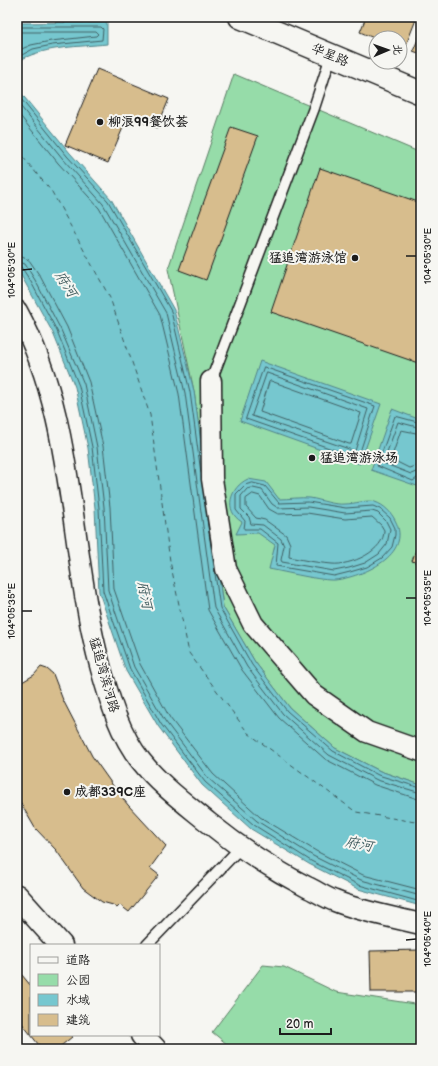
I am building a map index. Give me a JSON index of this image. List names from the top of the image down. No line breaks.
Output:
{"streets":{"street":["华星路","猛追湾滨河路"]},"water":["府河"],"places":["柳浪99餐饮荟","猛追湾游泳馆","猛追湾游泳场","成都339C座"],"legend":["道路","公园","水域","建筑"],"scale_bar":"20 m","north":"right","coordinates":["104°05'30\"E","104°05'35\"E","104°05'40\"E"]}
